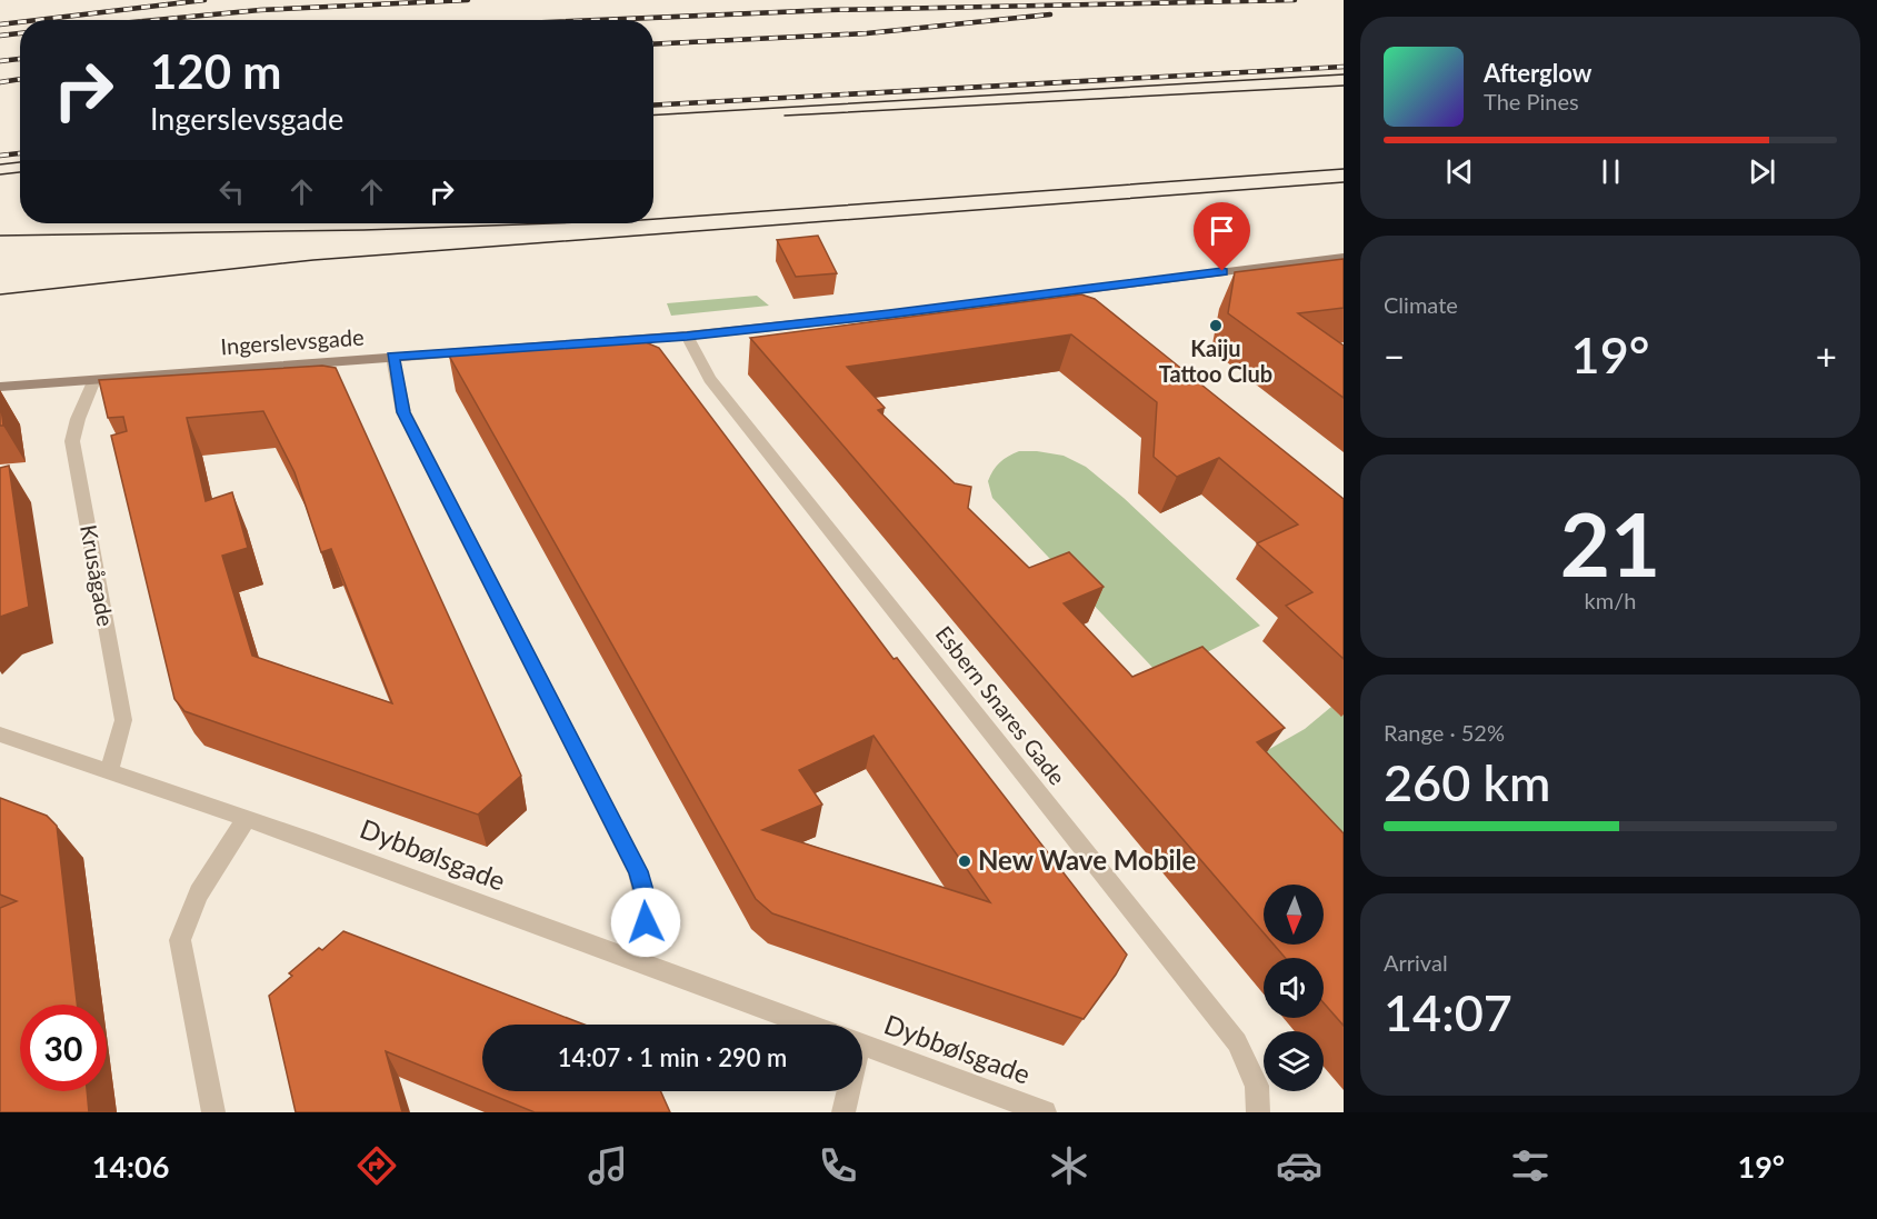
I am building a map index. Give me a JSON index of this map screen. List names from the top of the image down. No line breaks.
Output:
{"streets":{"street":["Ingerslevsgade","Krusågade","Esbern Snares Gade","Dybbølsgade"]},"crossings":[["Ingerslevsgade","Krusågade"],["Ingerslevsgade","Esbern Snares Gade"],["Krusågade","Dybbølsgade"]],"places":["Kaiju Tattoo Club","New Wave Mobile"],"north":"bottom","page":{"turn":["120 m","Ingerslevsgade"],"song":["Afterglow","The Pines"],"tile":["Climate",["21","km/h"],["Range · 52%","260 km"],["Arrival","14:07"]],"heat":["−","19°","+"],"limit":"30","trip":"14:07 · 1 min · 290 m","tabs":["14:06","19°"]}}
